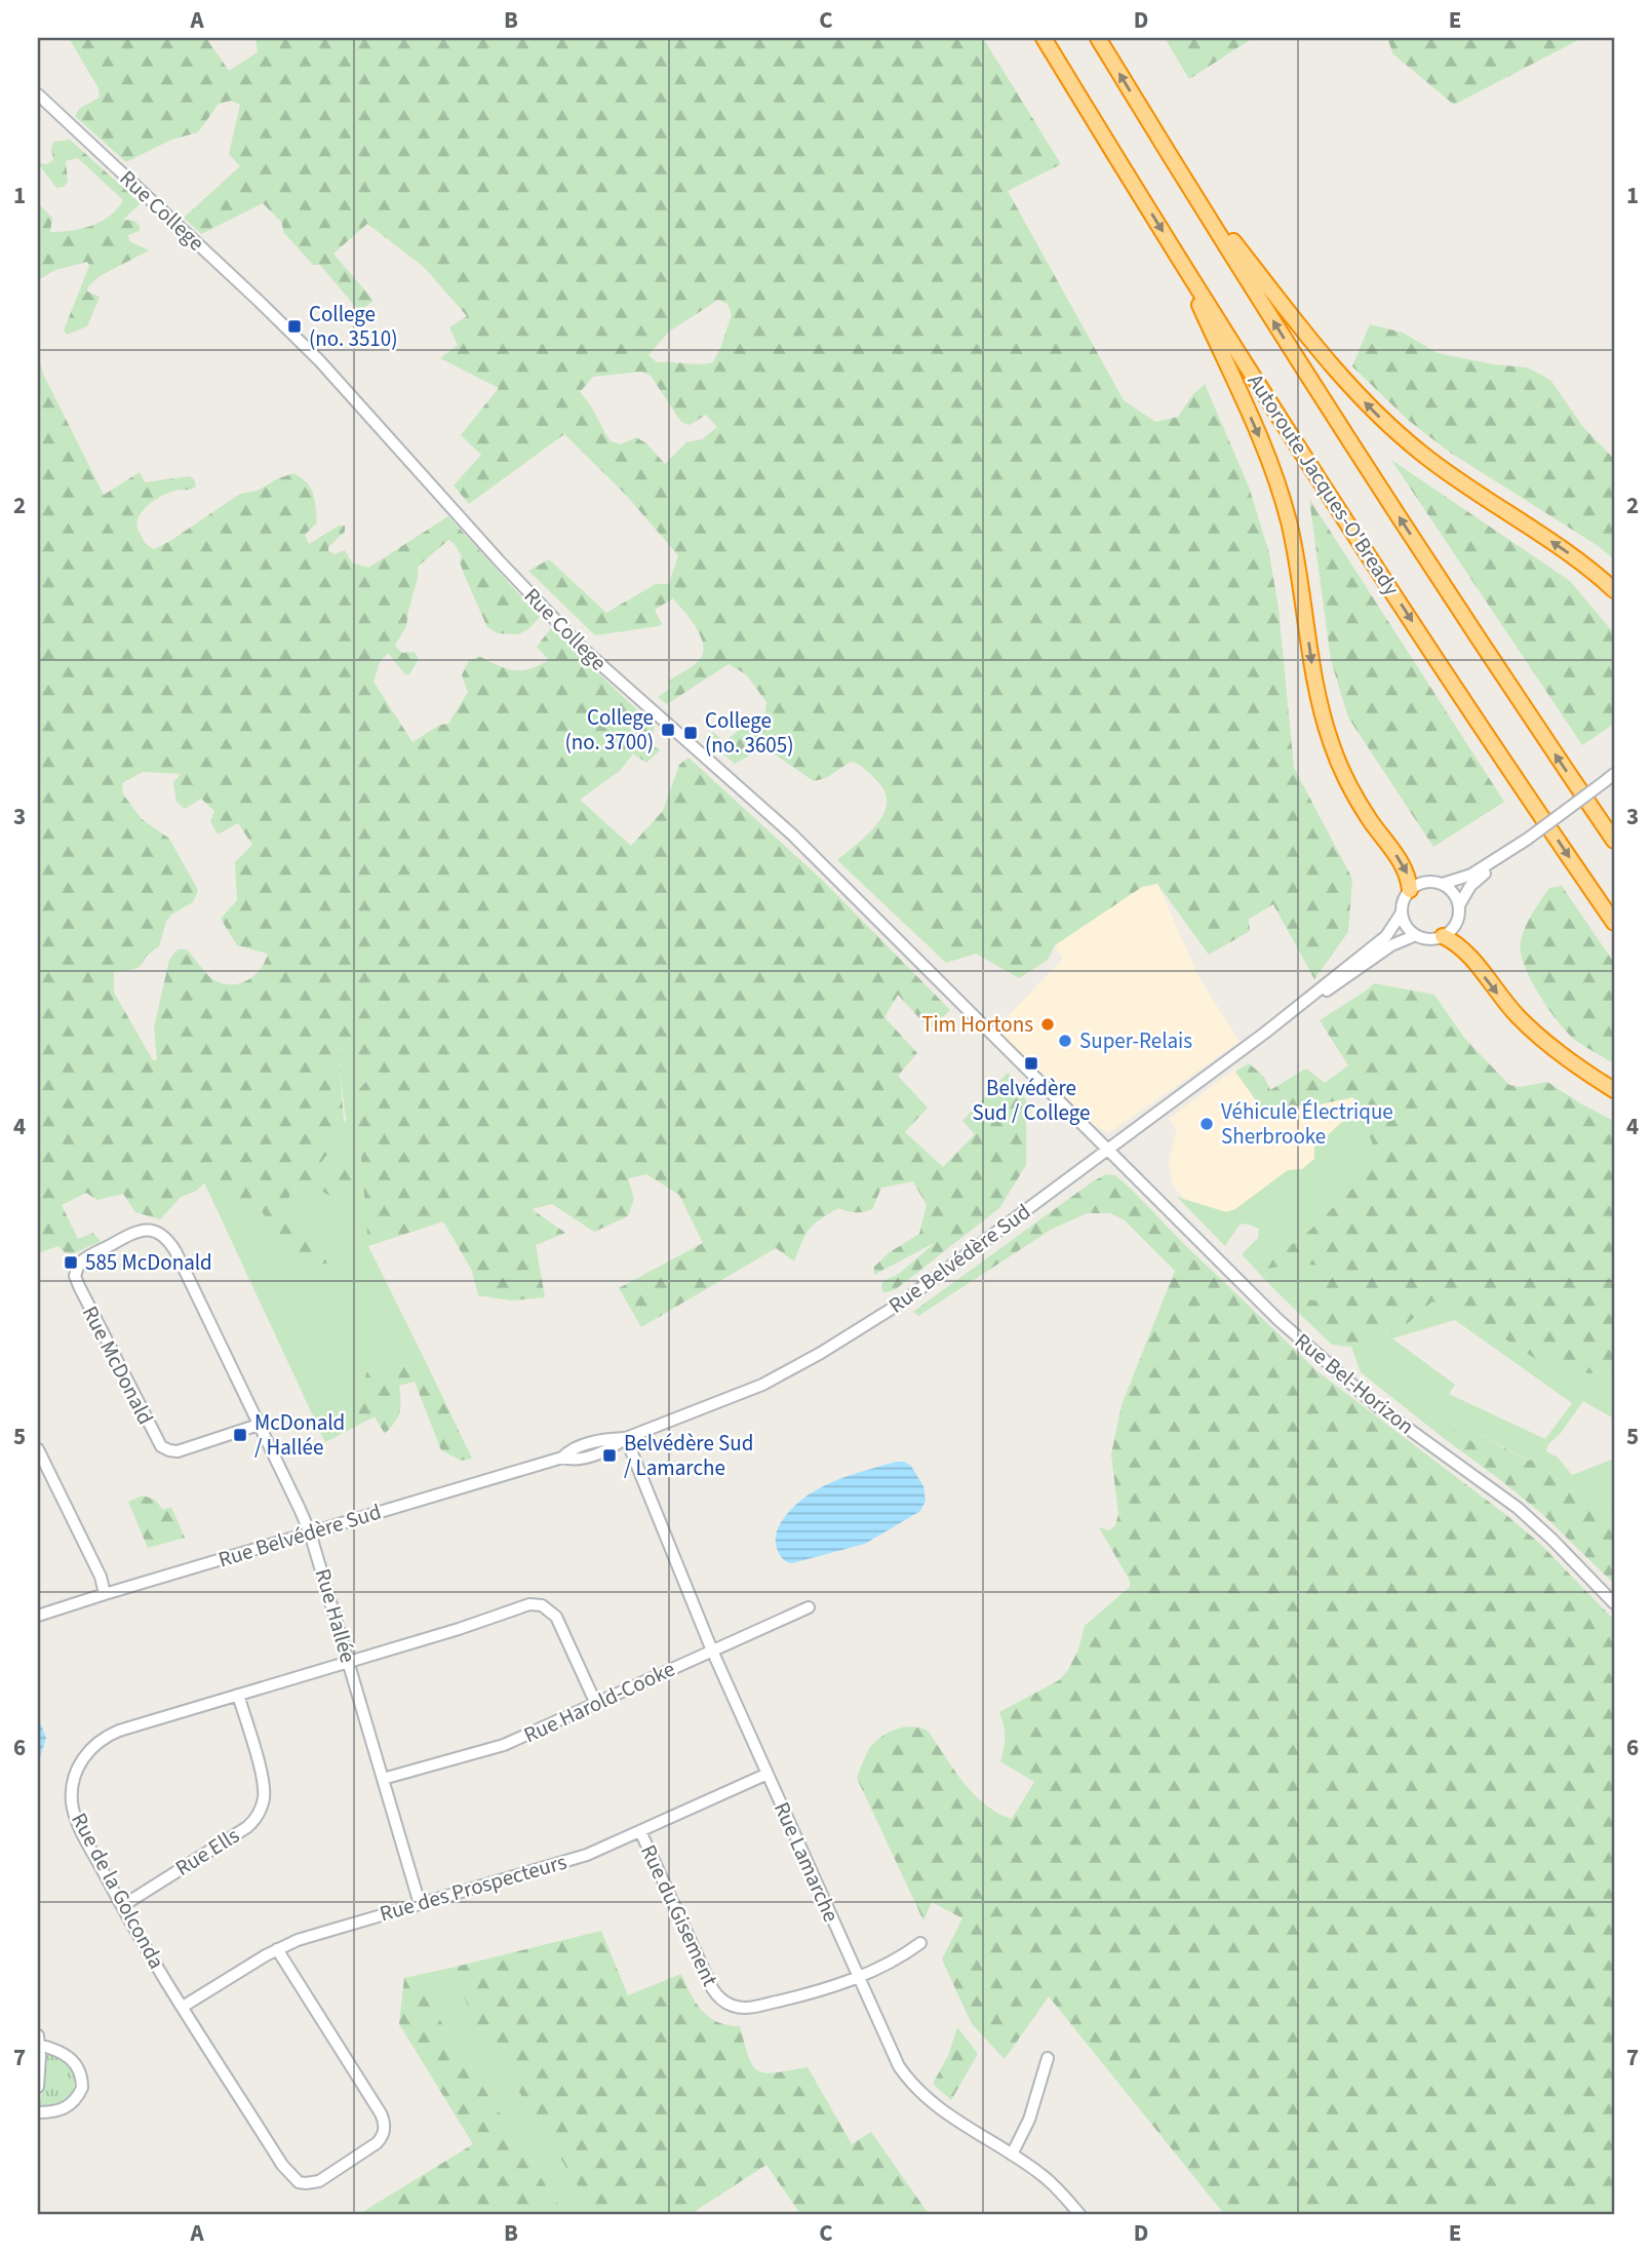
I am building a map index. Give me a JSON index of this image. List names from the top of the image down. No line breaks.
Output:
{"streets":{"highway":["Autoroute Jacques-O'Bready"],"street":["Rue College","Rue Belvédère Sud","Rue McDonald","Rue Bel-Horizon","Rue Hallée","Rue Harold-Cooke","Rue Ells","Rue Lamarche","Rue des Prospecteurs","Rue de la Golconda","Rue du Gisement"]},"crossings":[["Rue College","Rue Belvédère Sud"],["Rue College","Rue Bel-Horizon"],["Rue Belvédère Sud","Rue Bel-Horizon"],["Rue Belvédère Sud","Rue Hallée"],["Rue Belvédère Sud","Rue Lamarche"],["Rue McDonald","Rue Hallée"],["Rue Hallée","Rue Harold-Cooke"],["Rue Hallée","Rue des Prospecteurs"],["Rue Hallée","Rue de la Golconda"],["Rue Harold-Cooke","Rue Lamarche"],["Rue Harold-Cooke","Rue de la Golconda"],["Rue Ells","Rue de la Golconda"],["Rue Lamarche","Rue des Prospecteurs"],["Rue Lamarche","Rue du Gisement"],["Rue des Prospecteurs","Rue de la Golconda"],["Rue des Prospecteurs","Rue du Gisement"]],"places":{"transit":["College (no. 3510)","College (no. 3700)","College (no. 3605)","Belvédère Sud / College","585 McDonald","McDonald / Hallée","Belvédère Sud / Lamarche"],"other":["Tim Hortons","Super-Relais","Véhicule Électrique Sherbrooke"]},"grid":{"columns":["A","B","C","D","E"],"rows":["1","2","3","4","5","6","7"]}}
